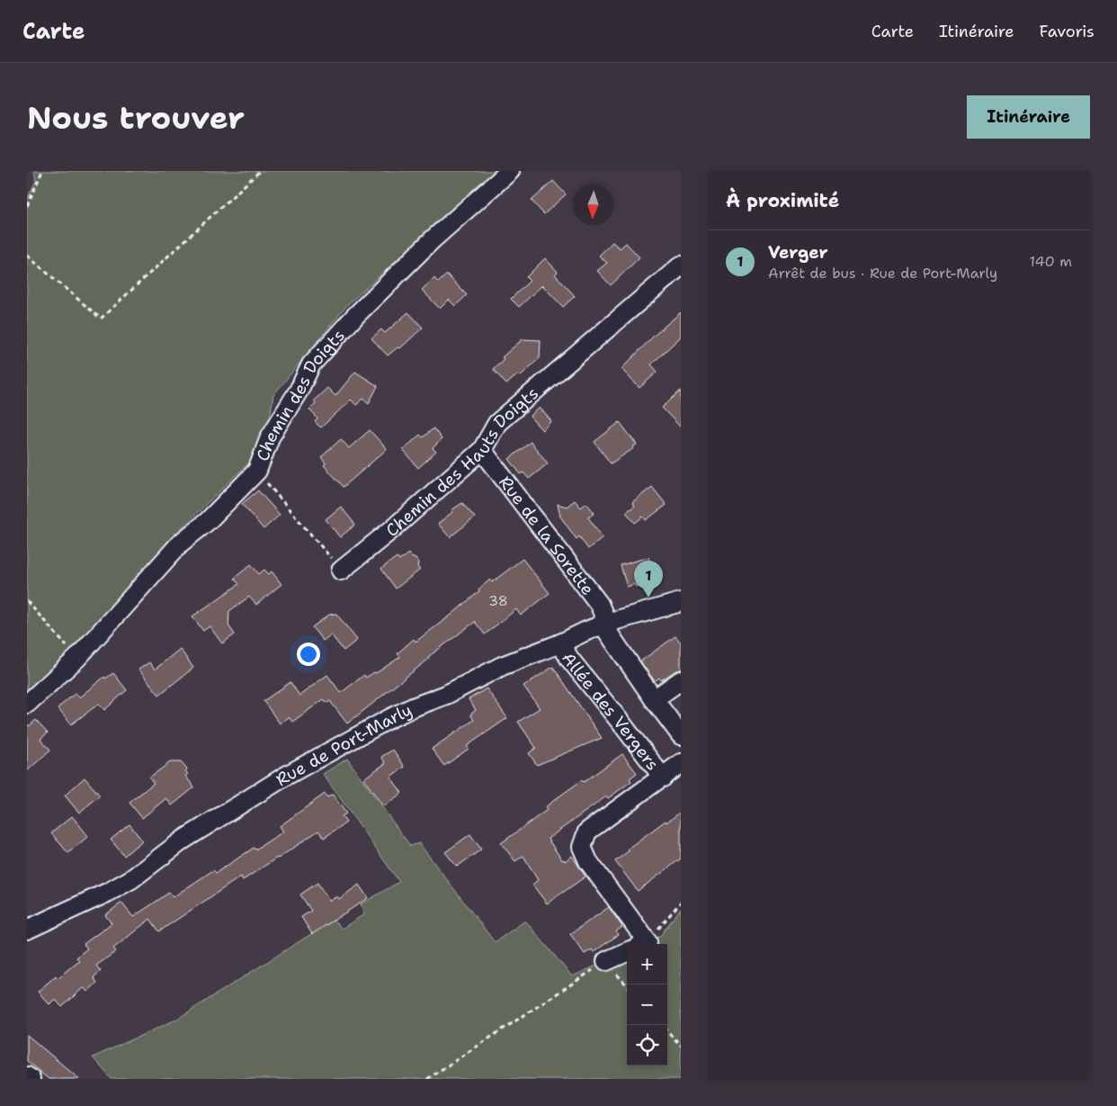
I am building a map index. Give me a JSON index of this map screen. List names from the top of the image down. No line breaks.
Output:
{"streets":{"street":["Chemin des Doigts","Chemin des Hauts Doigts","Rue de la Sorette","Allée des Vergers","Rue de Port-Marly"]},"crossings":[["Chemin des Hauts Doigts","Rue de la Sorette"],["Rue de la Sorette","Rue de Port-Marly"],["Allée des Vergers","Rue de Port-Marly"]],"house_numbers":["38"],"north":"bottom","page":{"header":"Carte","nav":["Carte","Itinéraire","Favoris"],"buttons":"Itinéraire","title":"Nous trouver","heading":"À proximité","list":[{"mark":"1","name":"Verger","note":"Arrêt de bus · Rue de Port-Marly","value":"140 m"}],"pins":"1","map_buttons":["+","−"]}}
